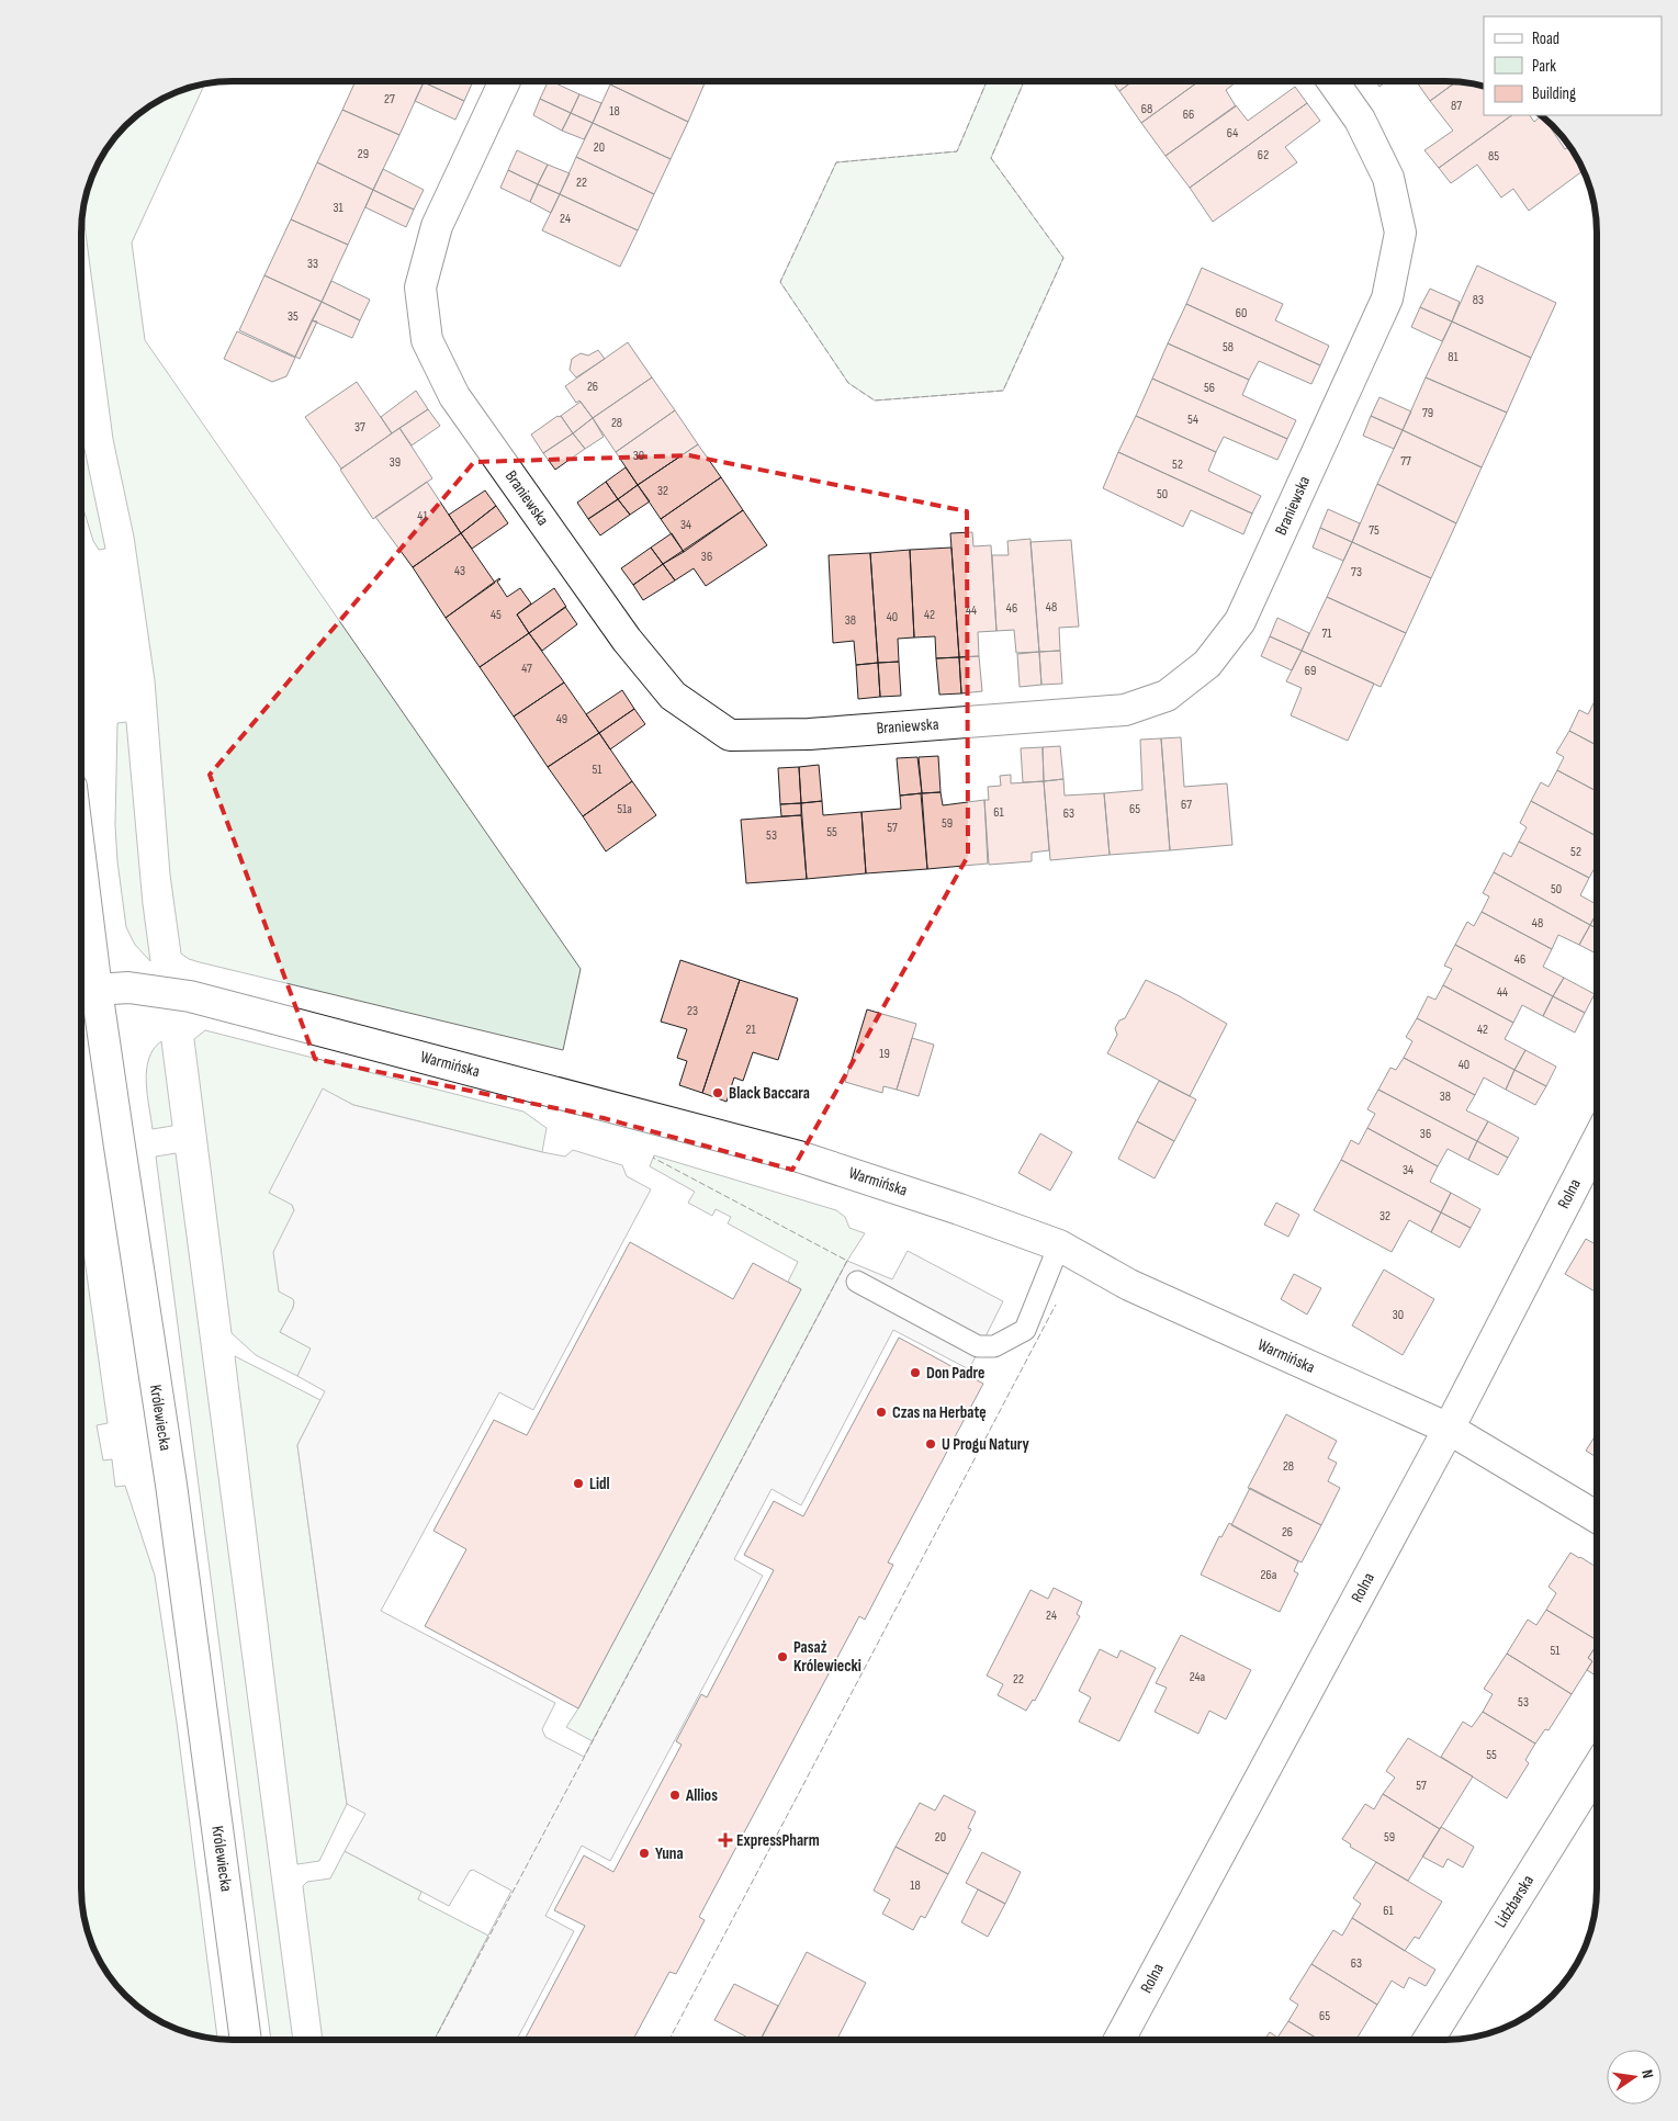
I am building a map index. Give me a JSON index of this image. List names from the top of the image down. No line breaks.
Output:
{"streets":{"street":["Braniewska","Warmińska","Rolna","Królewiecka","Lidzbarska"]},"crossings":[["Warmińska","Rolna"],["Warmińska","Królewiecka"]],"places":{"other":["Black Baccara","Don Padre","Czas na Herbatę","U Progu Natury","Lidl","Pasaż Królewiecki","Allios","Yuna"],"health":["ExpressPharm"]},"house_numbers":["27","87","68","18","66","64","20","29","62","85","22","31","24","33","83","60","35","58","81","26","56","79","54","28","37","30","77","39","52","32","50","41","34","75","36","43","73","48","46","44","45","42","40","38","71","47","69","49","51","67","51a","65","61","63","59","57","55","53","52","50","48","46","44","23","21","42","19","40","38","36","34","32","30","28","26","26a","24","51","24a","22","53","55","57","20","59","18","61","63","65"],"legend":["Road","Park","Building"],"north":"right"}
